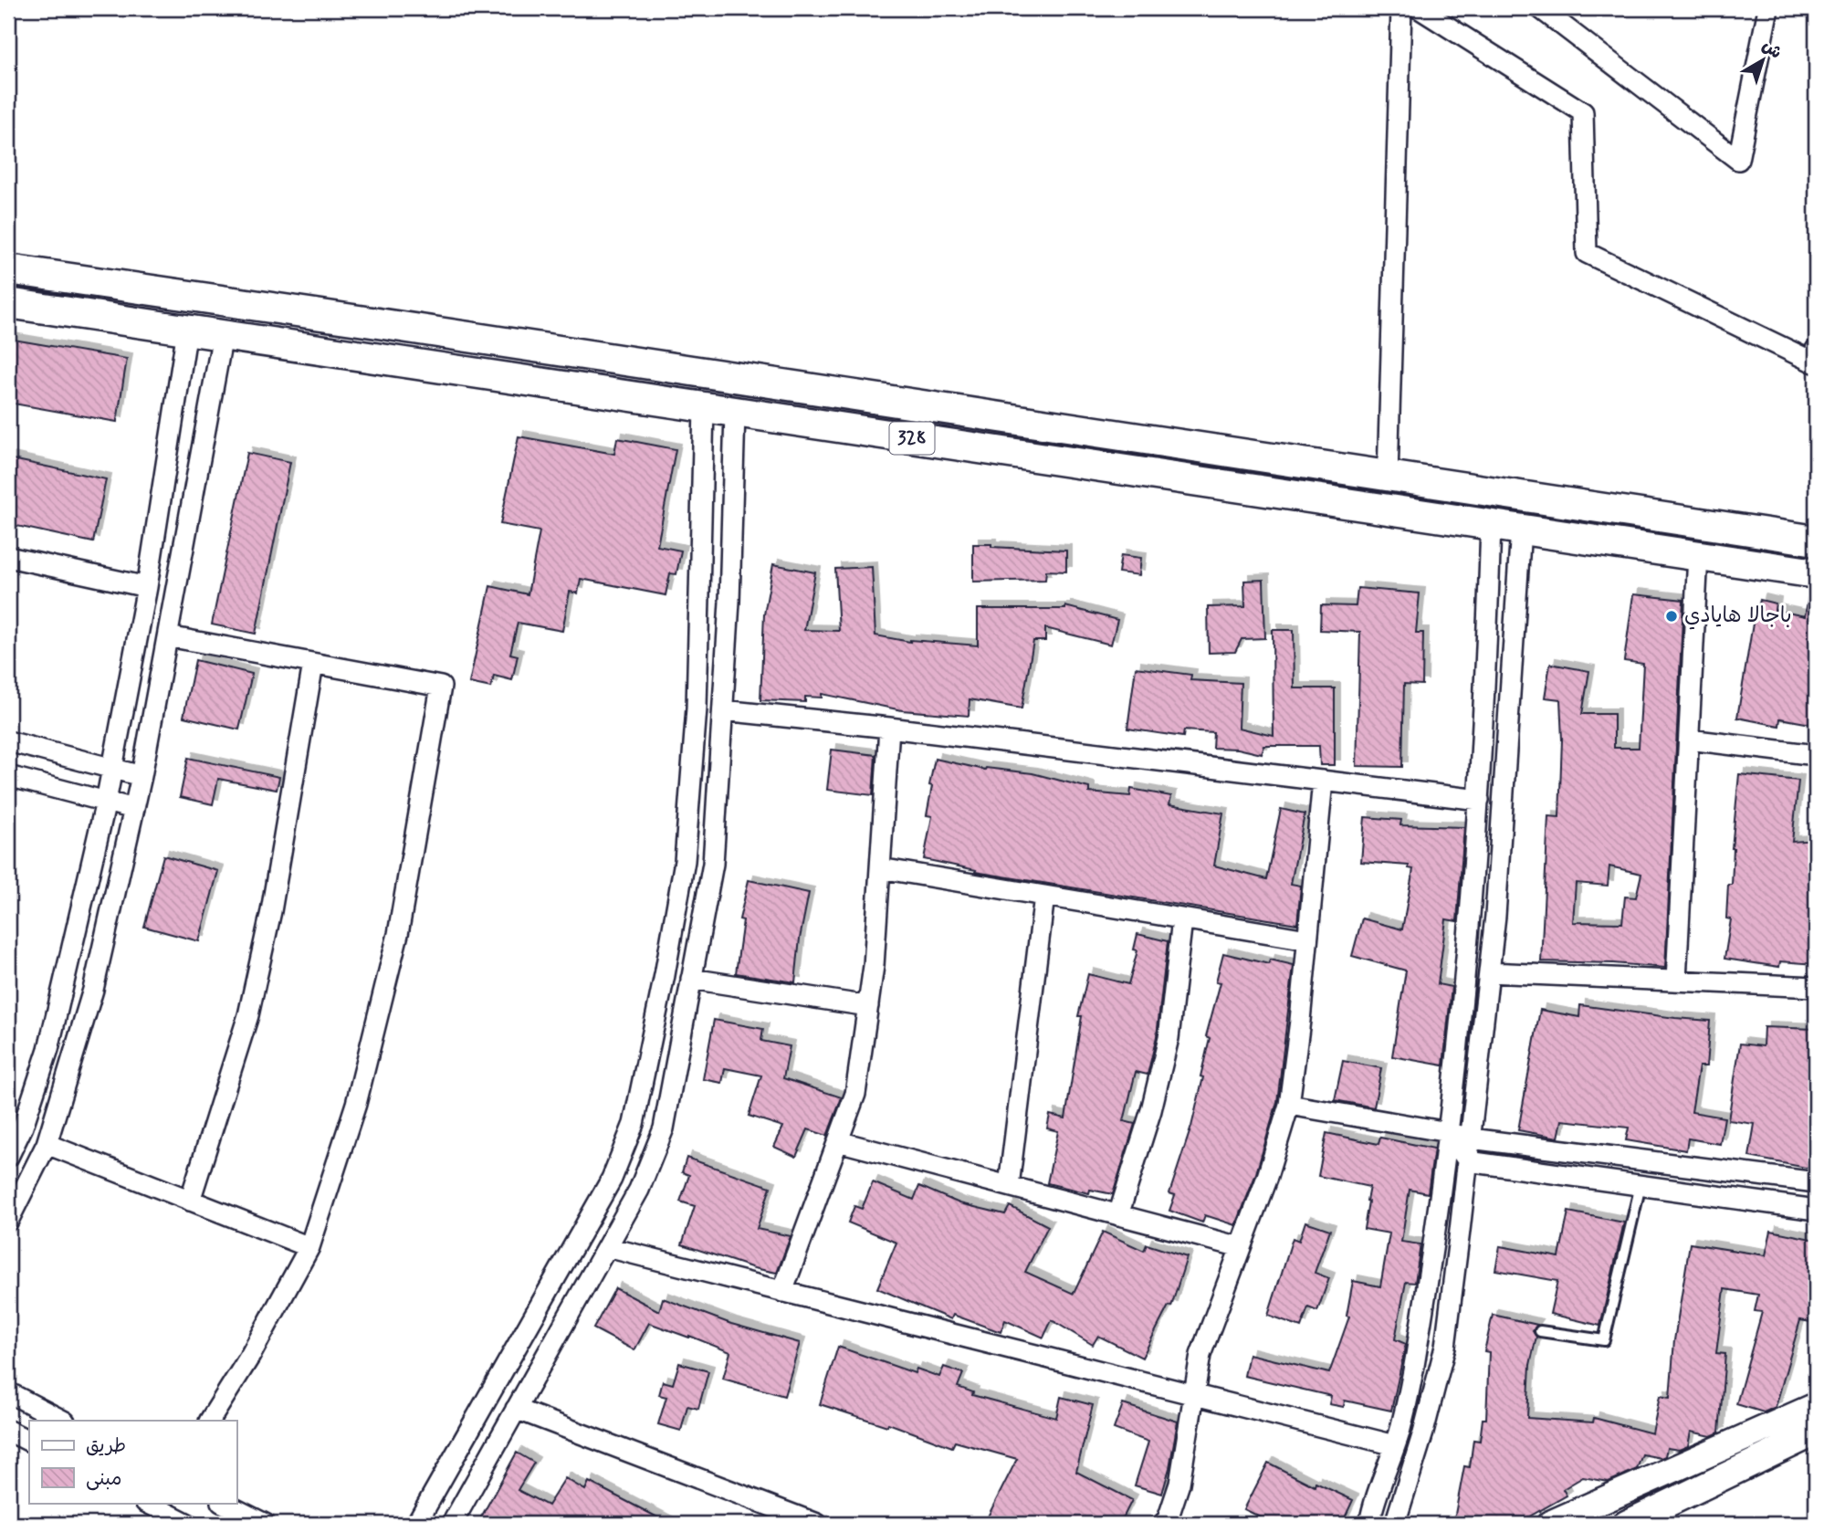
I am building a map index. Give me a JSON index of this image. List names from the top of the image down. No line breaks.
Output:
{"streets":{"main road":["328"]},"places":["باجالا هايادي"],"legend":["طريق","مبنى"],"north":"top right"}
